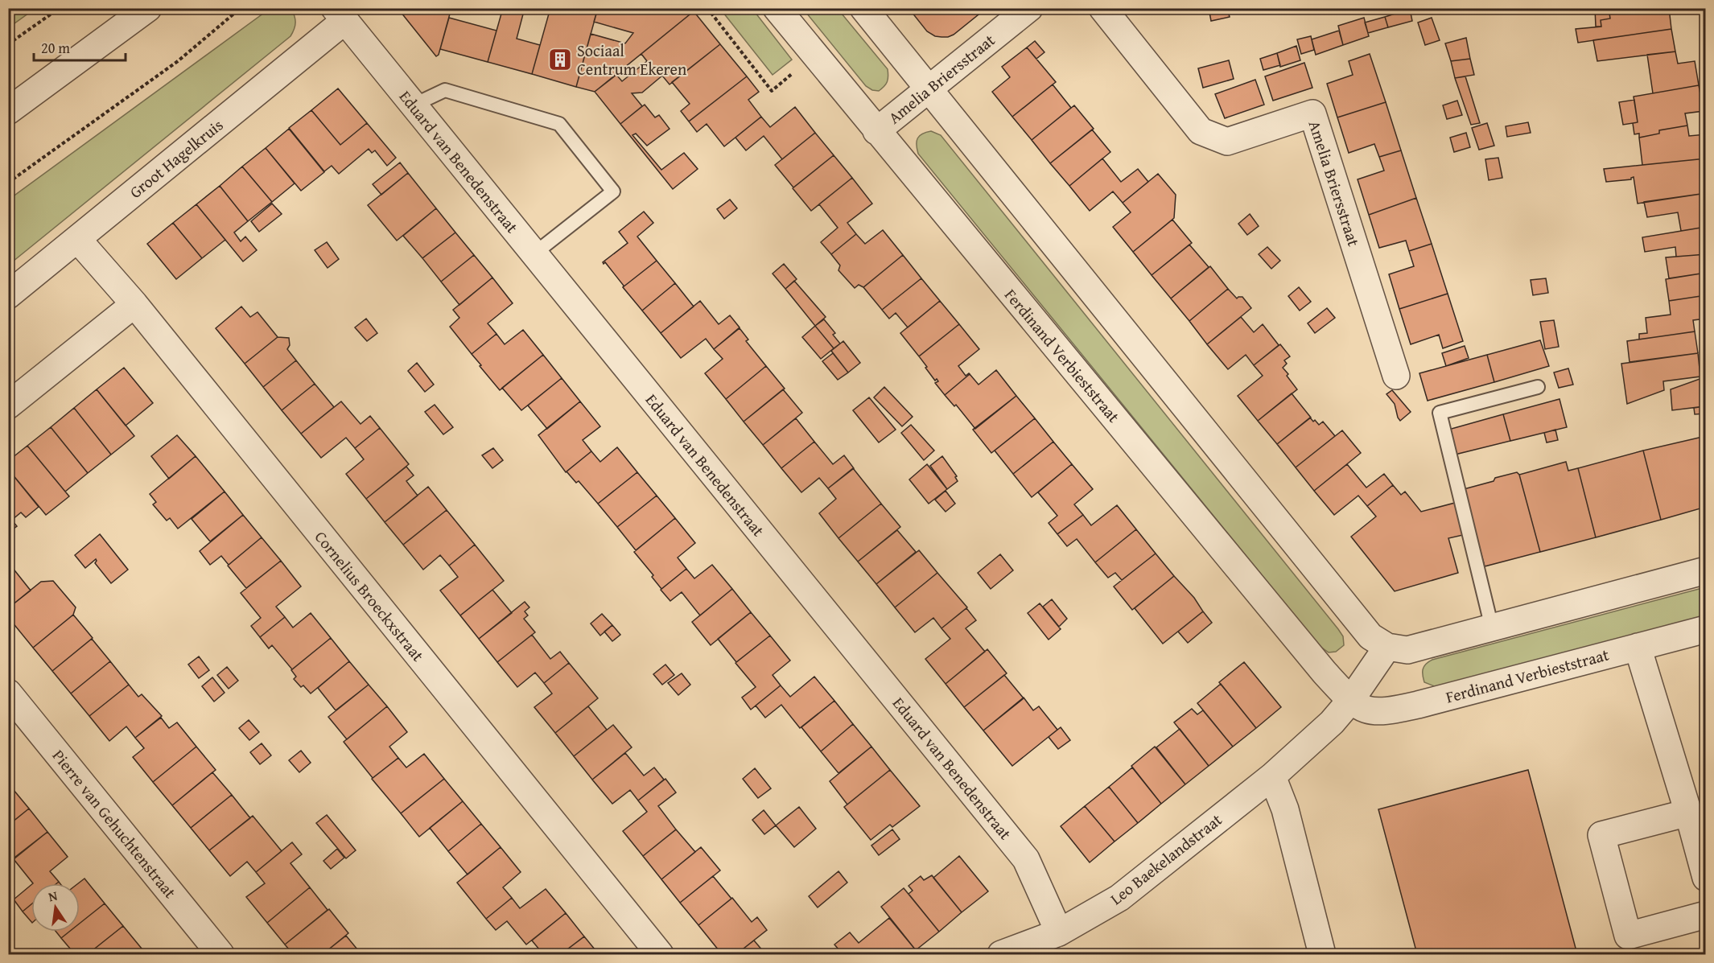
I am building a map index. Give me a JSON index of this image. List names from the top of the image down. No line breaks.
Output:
{"streets":{"street":["Amelia Briersstraat","Groot Hagelkruis","Eduard van Benedenstraat","Ferdinand Verbieststraat","Cornelius Broeckxstraat","Pierre van Gehuchtenstraat","Leo Baekelandstraat"]},"crossings":[["Amelia Briersstraat","Ferdinand Verbieststraat"],["Groot Hagelkruis","Eduard van Benedenstraat"],["Groot Hagelkruis","Cornelius Broeckxstraat"],["Eduard van Benedenstraat","Leo Baekelandstraat"],["Ferdinand Verbieststraat","Leo Baekelandstraat"]],"places":{"building":["Sociaal Centrum Ekeren"]},"scale_bar":"20 m","north":"top"}
